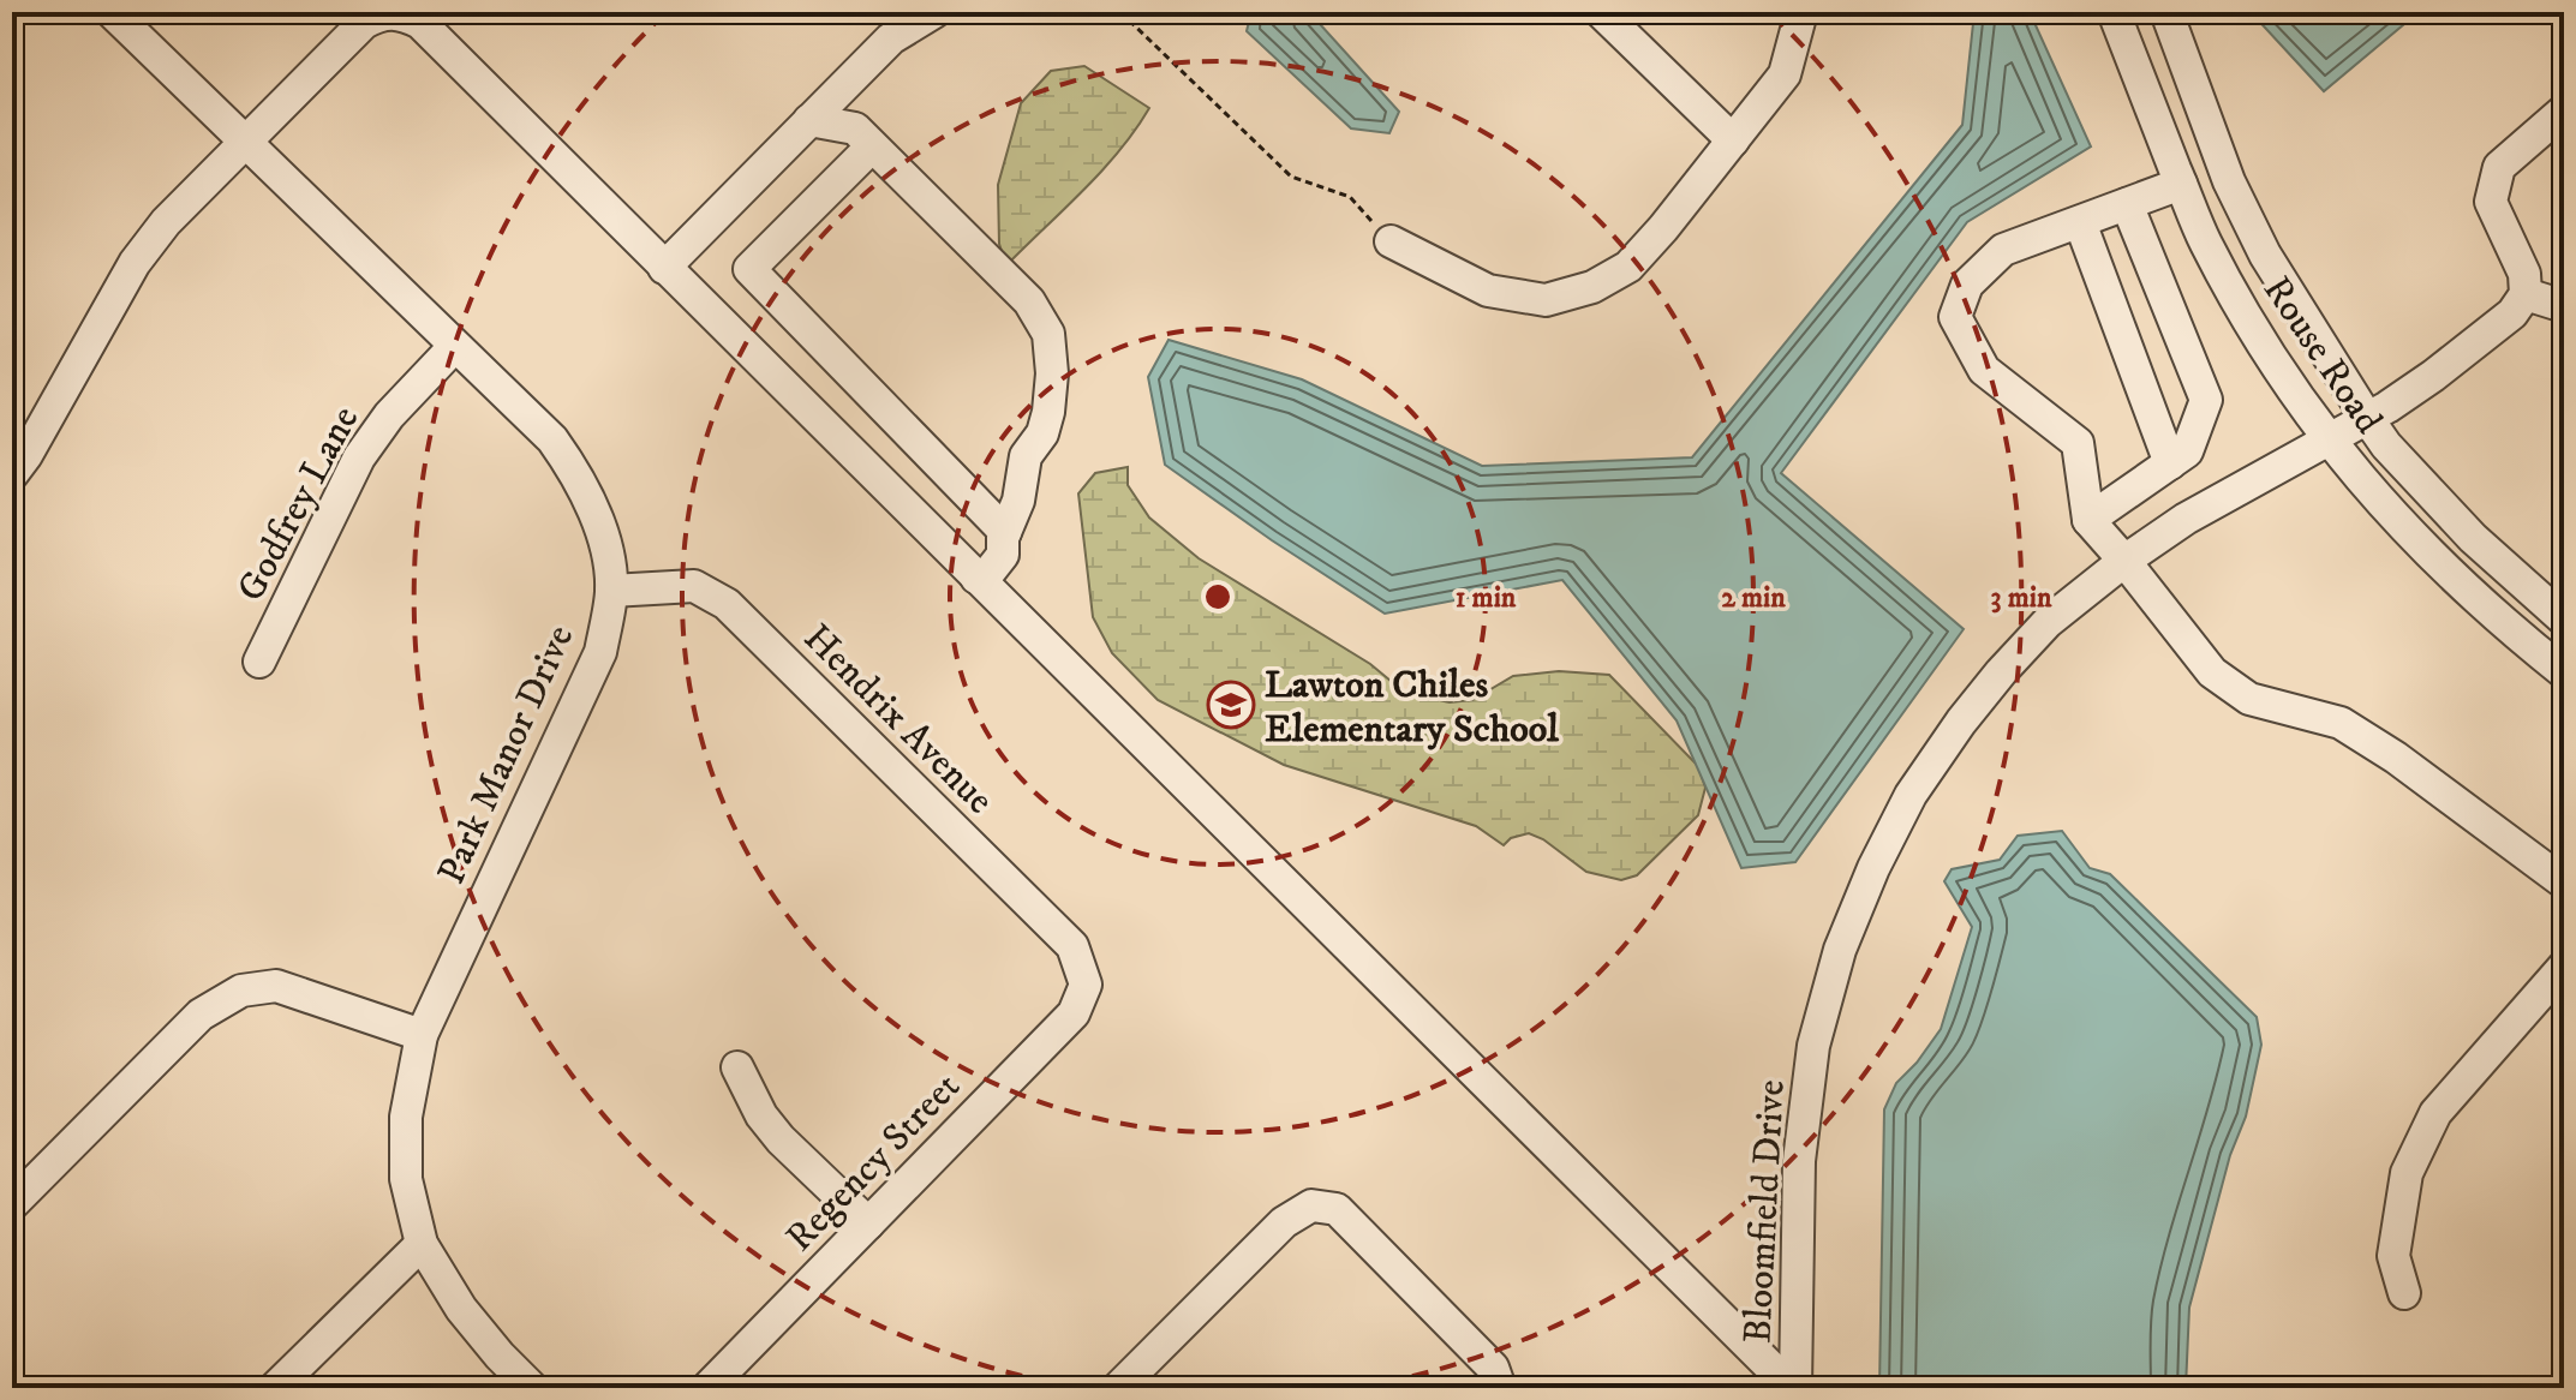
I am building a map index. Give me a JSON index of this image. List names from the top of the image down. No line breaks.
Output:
{"streets":{"street":["Rouse Road","Godfrey Lane","Hendrix Avenue","Park Manor Drive","Regency Street","Bloomfield Drive"]},"crossings":[["Rouse Road","Bloomfield Drive"],["Godfrey Lane","Park Manor Drive"],["Hendrix Avenue","Park Manor Drive"],["Hendrix Avenue","Regency Street"]],"places":{"school or university":["Lawton Chiles Elementary School"]},"rings":["1 min","2 min","3 min"]}
